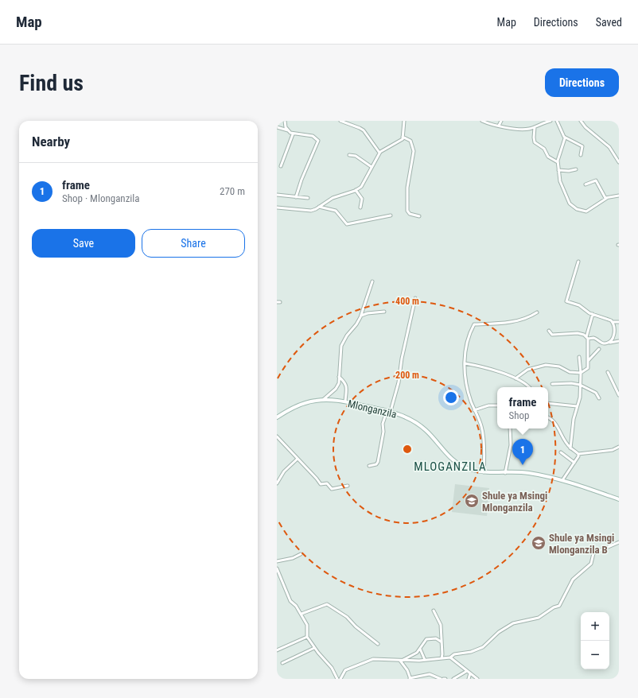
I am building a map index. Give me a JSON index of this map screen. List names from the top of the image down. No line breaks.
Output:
{"streets":{"street":["Mlonganzila"]},"districts":["MLOGANZILA"],"places":{"school or university":["Shule ya Msingi Mlonganzila","Shule ya Msingi Mlonganzila B"]},"page":{"header":"Map","nav":["Map","Directions","Saved"],"buttons":["Directions",["Save","Share"]],"title":"Find us","heading":"Nearby","list":[{"mark":"1","name":"frame","note":"Shop · Mlonganzila","value":"270 m"}],"popup":["frame","Shop"],"pins":"1","map_buttons":["+","−"]},"rings":["400 m","200 m"]}
